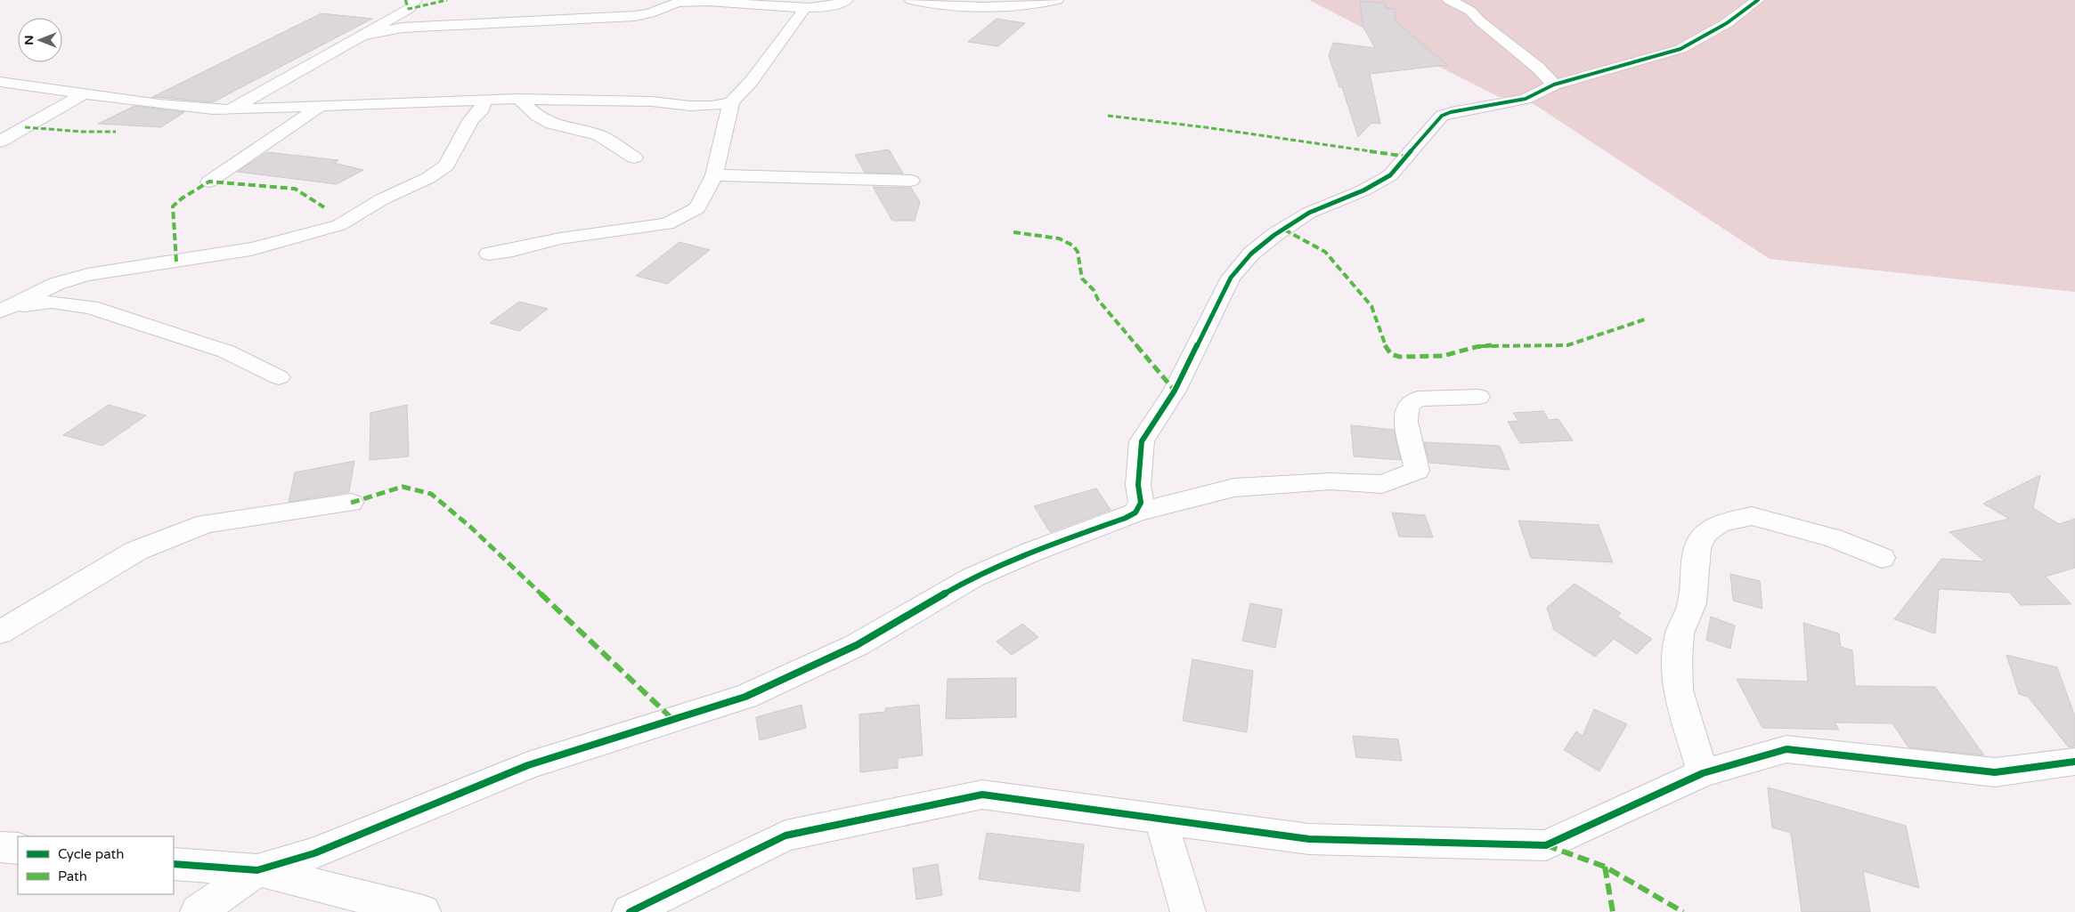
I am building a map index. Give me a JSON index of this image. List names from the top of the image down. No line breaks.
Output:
{"legend":["Cycle path","Path"],"north":"left"}
